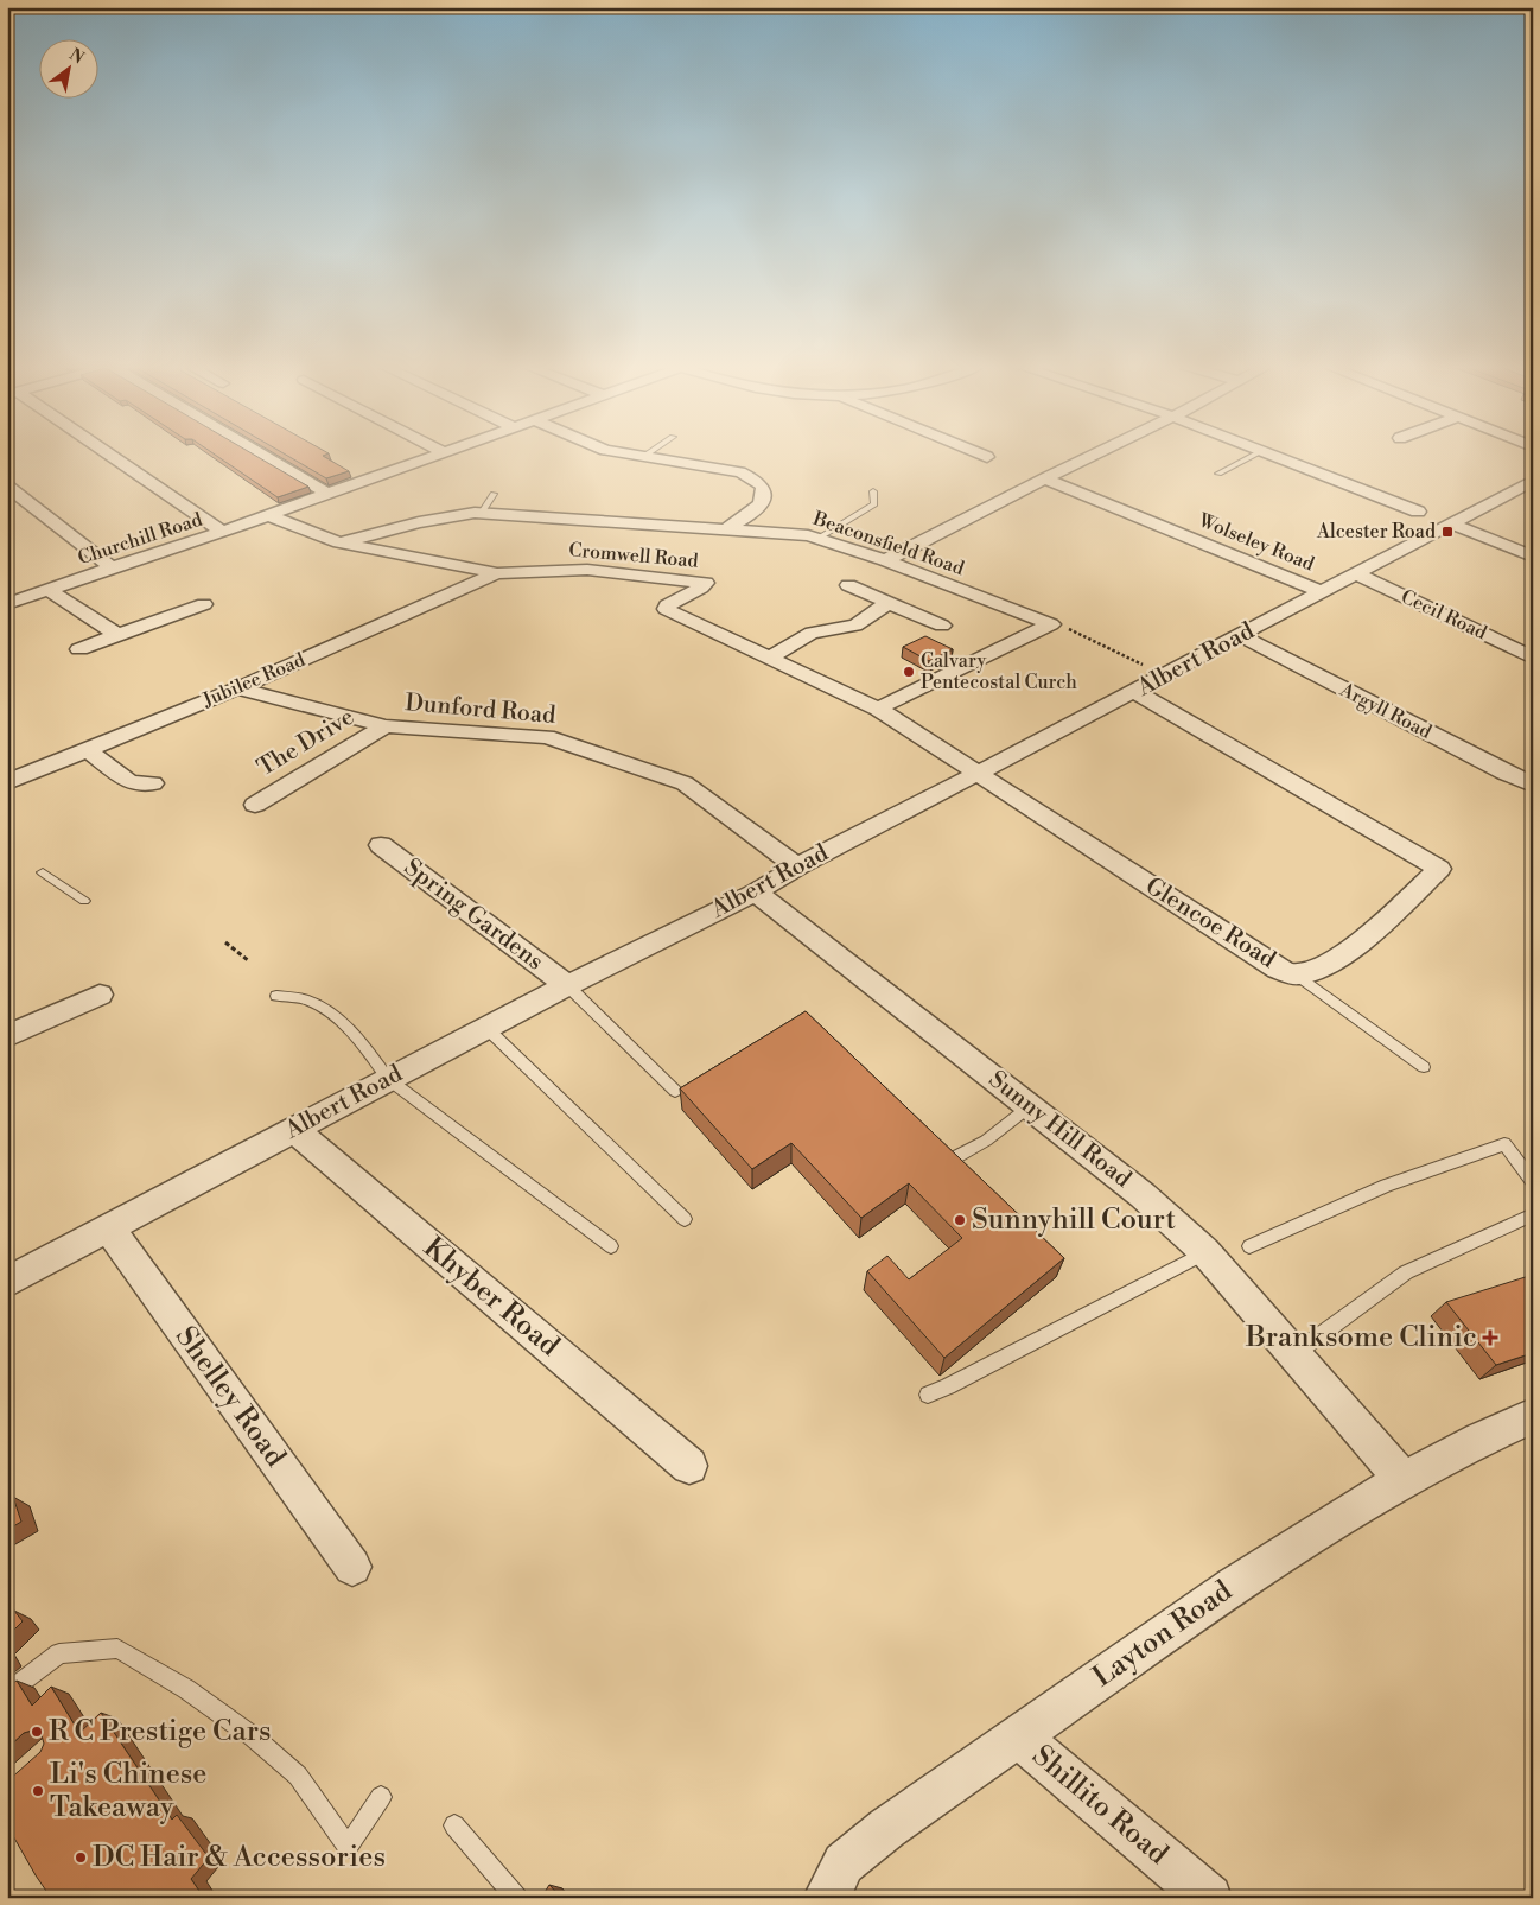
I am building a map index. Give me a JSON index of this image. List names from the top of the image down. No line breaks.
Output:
{"streets":{"street":["Churchill Road","Wolseley Road","Beaconsfield Road","Cromwell Road","Cecil Road","Albert Road","Jubilee Road","Dunford Road","Argyll Road","The Drive","Spring Gardens","Glencoe Road","Sunny Hill Road","Khyber Road","Shelley Road","Layton Road","Shillito Road"]},"crossings":[["Churchill Road","Cromwell Road"],["Wolseley Road","Albert Road"],["Beaconsfield Road","Cromwell Road"],["Cromwell Road","Albert Road"],["Cromwell Road","Jubilee Road"],["Cromwell Road","Glencoe Road"],["Cecil Road","Albert Road"],["Albert Road","Dunford Road"],["Albert Road","Argyll Road"],["Albert Road","Spring Gardens"],["Albert Road","Glencoe Road"],["Albert Road","Sunny Hill Road"],["Albert Road","Khyber Road"],["Albert Road","Shelley Road"],["Jubilee Road","Dunford Road"],["Dunford Road","The Drive"],["Sunny Hill Road","Layton Road"],["Layton Road","Shillito Road"]],"places":{"transit":["Alcester Road"],"other":["Calvary Pentecostal Curch","Sunnyhill Court","R C Prestige Cars","Li's Chinese Takeaway","DC Hair & Accessories"],"health":["Branksome Clinic"]},"north":"top right"}
